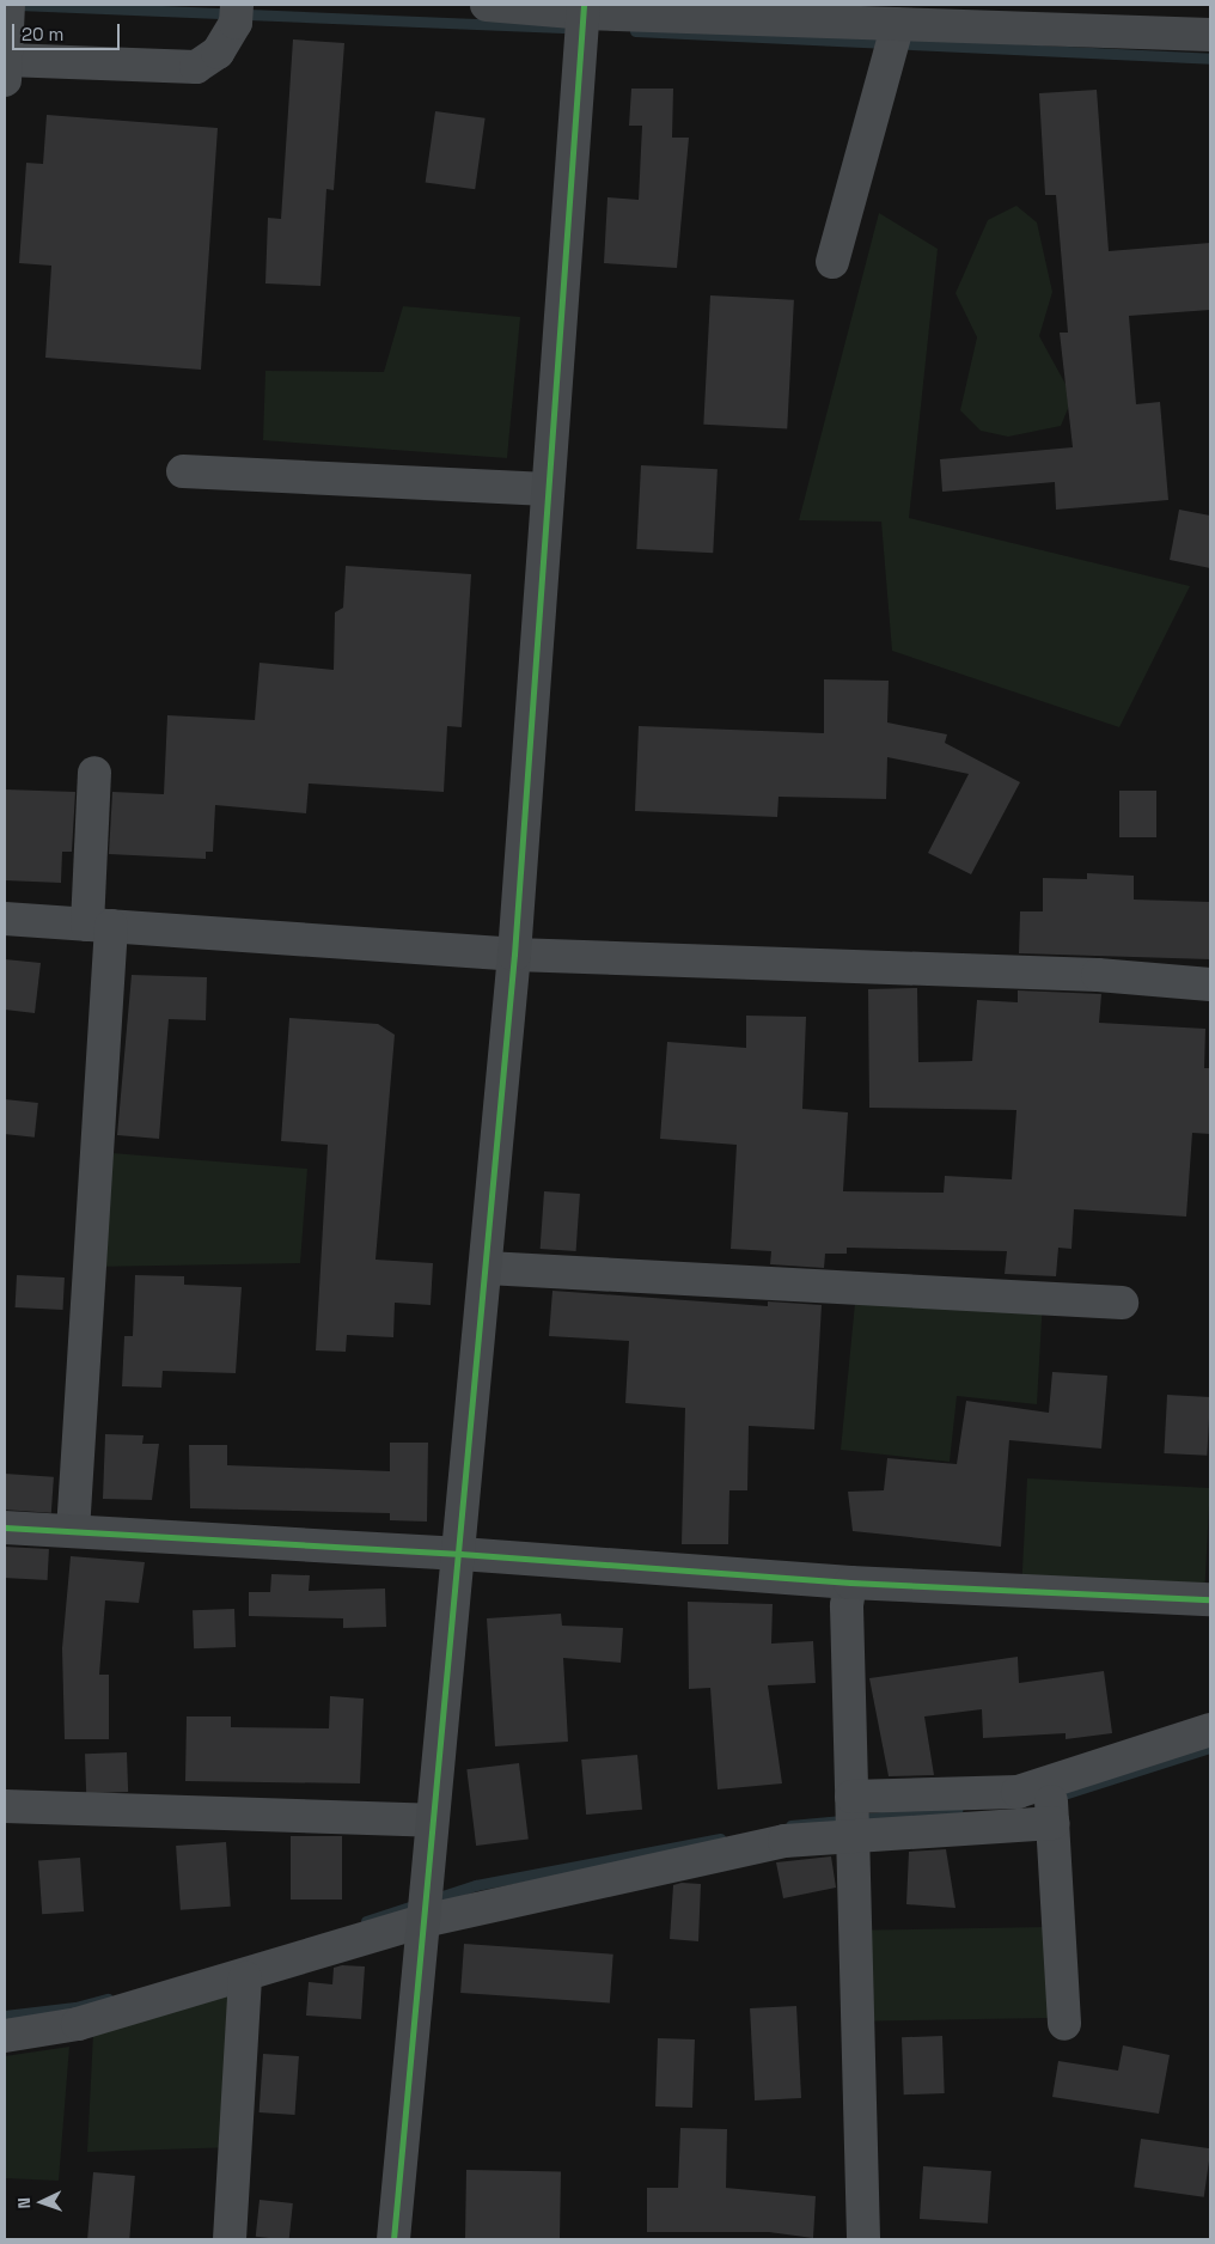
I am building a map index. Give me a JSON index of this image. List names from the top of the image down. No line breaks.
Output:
{"scale_bar":"20 m","north":"left"}
